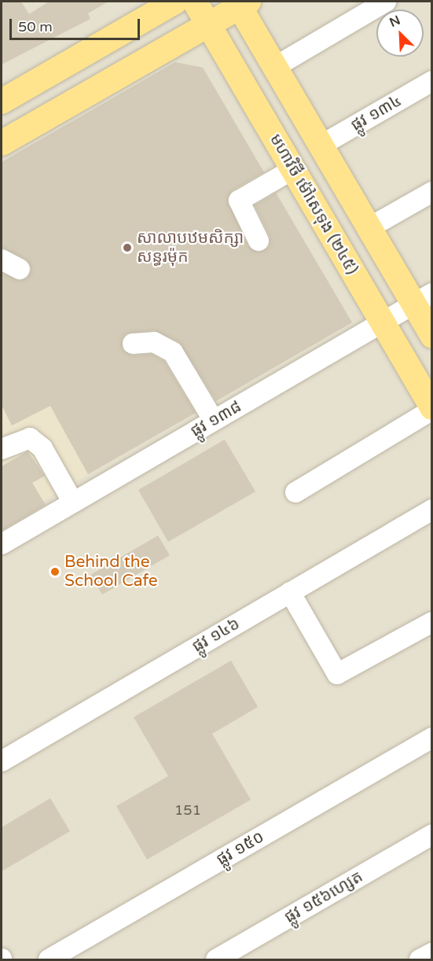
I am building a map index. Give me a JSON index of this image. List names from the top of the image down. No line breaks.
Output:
{"streets":{"main road":["មហាវិថី ម៉ៅសេទុង (២៤៥)"],"street":["ផ្លូវ ១៣៤","ផ្លូវ ១៣៨","ផ្លូវ ១៤៦","ផ្លូវ ១៥០","ផ្លូវ ១៥៦ហ្សេត"]},"crossings":[["មហាវិថី ម៉ៅសេទុង (២៤៥)","ផ្លូវ ១៣៨"]],"places":["សាលាបឋមសិក្សា សន្ធរម៉ុក","Behind the School Cafe"],"house_numbers":["151"],"scale_bar":"50 m","north":"top left"}
